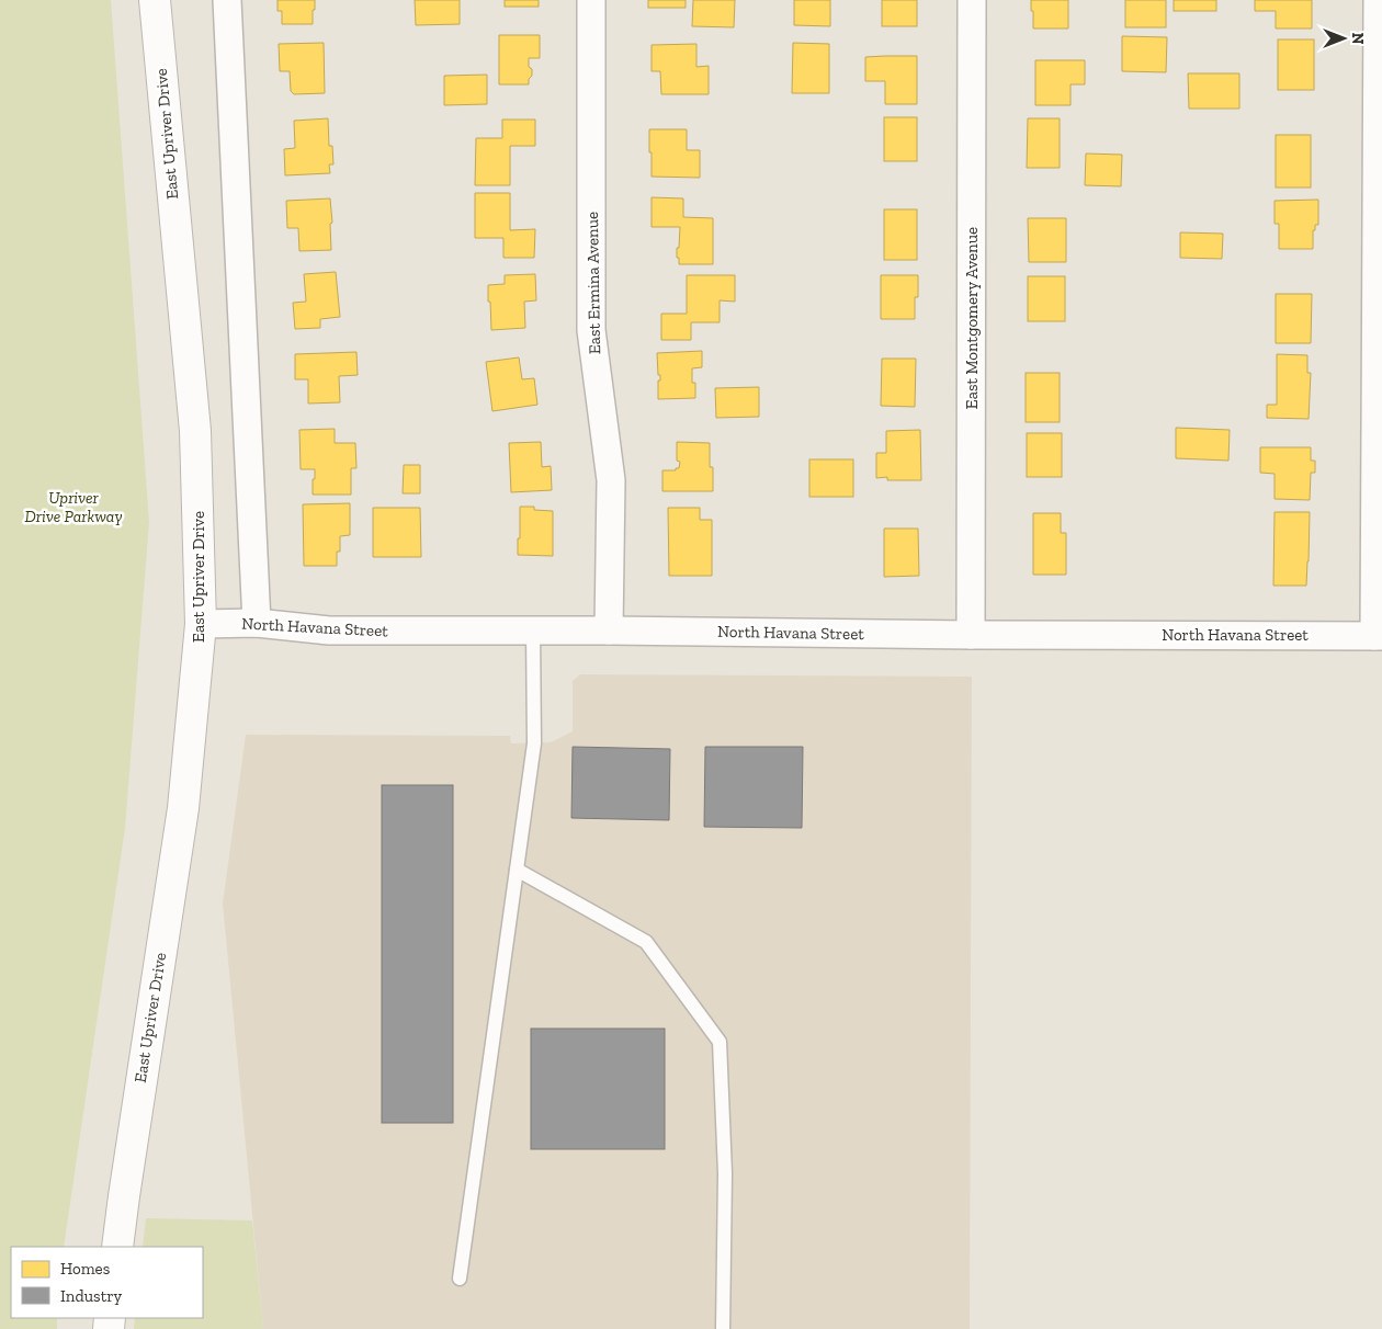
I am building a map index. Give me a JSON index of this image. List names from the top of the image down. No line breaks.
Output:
{"streets":{"street":["East Upriver Drive","East Ermina Avenue","East Montgomery Avenue","North Havana Street"]},"crossings":[["East Upriver Drive","North Havana Street"],["East Ermina Avenue","North Havana Street"],["East Montgomery Avenue","North Havana Street"]],"parks":["Upriver Drive Parkway"],"legend":["Homes","Industry"],"north":"right"}
